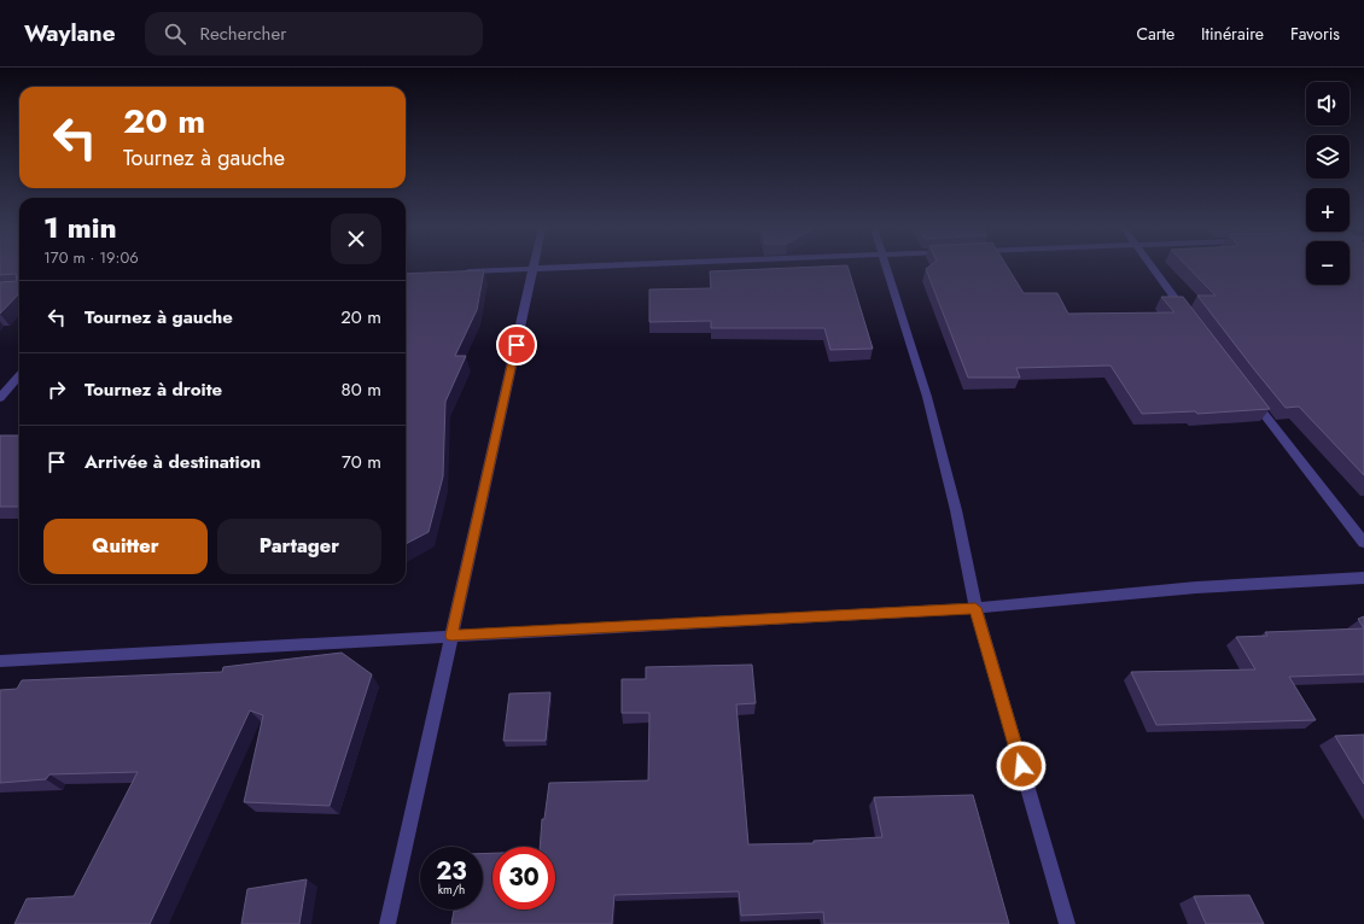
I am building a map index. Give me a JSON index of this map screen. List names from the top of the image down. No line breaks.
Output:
{"page":{"header":"Waylane","search":"Rechercher","nav":["Carte","Itinéraire","Favoris"],"map_buttons":["+","−"],"turn":["20 m","Tournez à gauche"],"heading":["1 min","170 m · 19:06"],"list":[{"name":"Tournez à gauche","value":"20 m"},{"name":"Tournez à droite","value":"80 m"},{"name":"Arrivée à destination","value":"70 m"}],"buttons":["Quitter","Partager"],"speed":"23 km/h","limit":"30"}}
